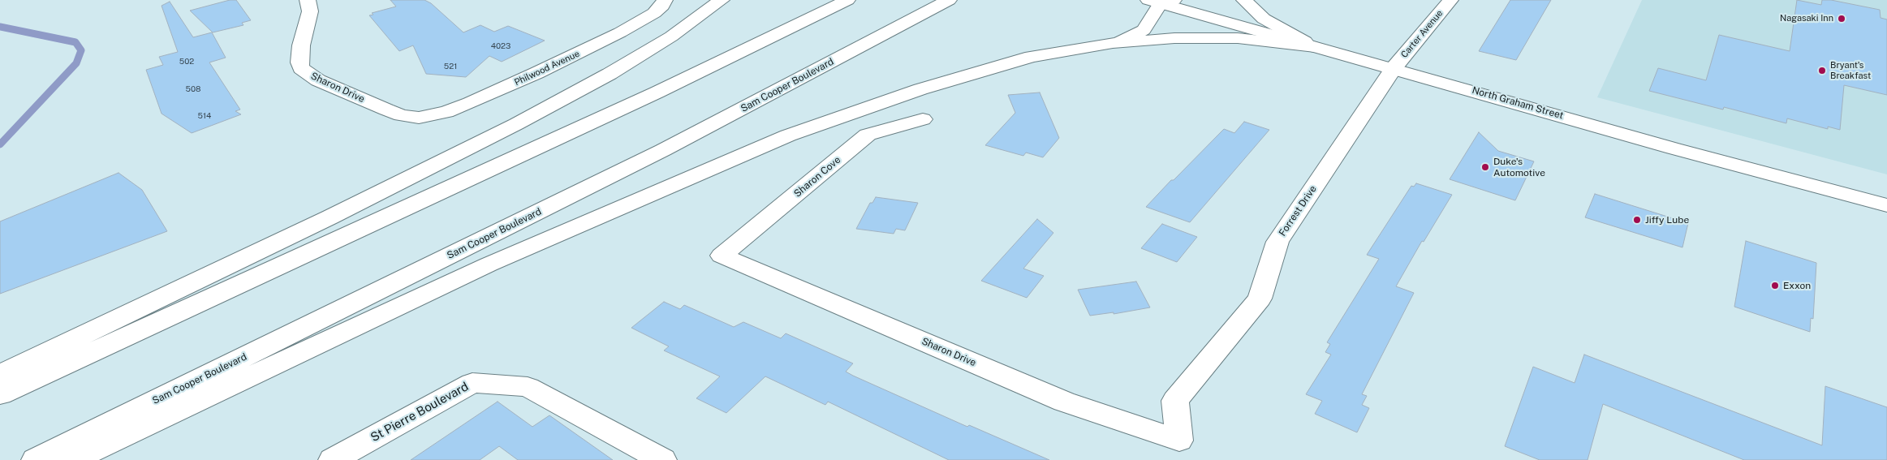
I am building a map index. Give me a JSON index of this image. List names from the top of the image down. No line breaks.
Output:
{"streets":{"main road":["Carter Avenue","Philwood Avenue","Sam Cooper Boulevard","Sharon Drive","North Graham Street","Sharon Cove","Forrest Drive","St Pierre Boulevard"]},"crossings":[["Carter Avenue","North Graham Street"],["Carter Avenue","Forrest Drive"],["Philwood Avenue","Sharon Drive"],["Sharon Drive","Sharon Cove"],["Sharon Drive","Forrest Drive"],["North Graham Street","Forrest Drive"]],"places":["Nagasaki Inn","Bryant's Breakfast","Duke's Automotive","Jiffy Lube","Exxon"],"house_numbers":["4023","502","521","508","514"]}
